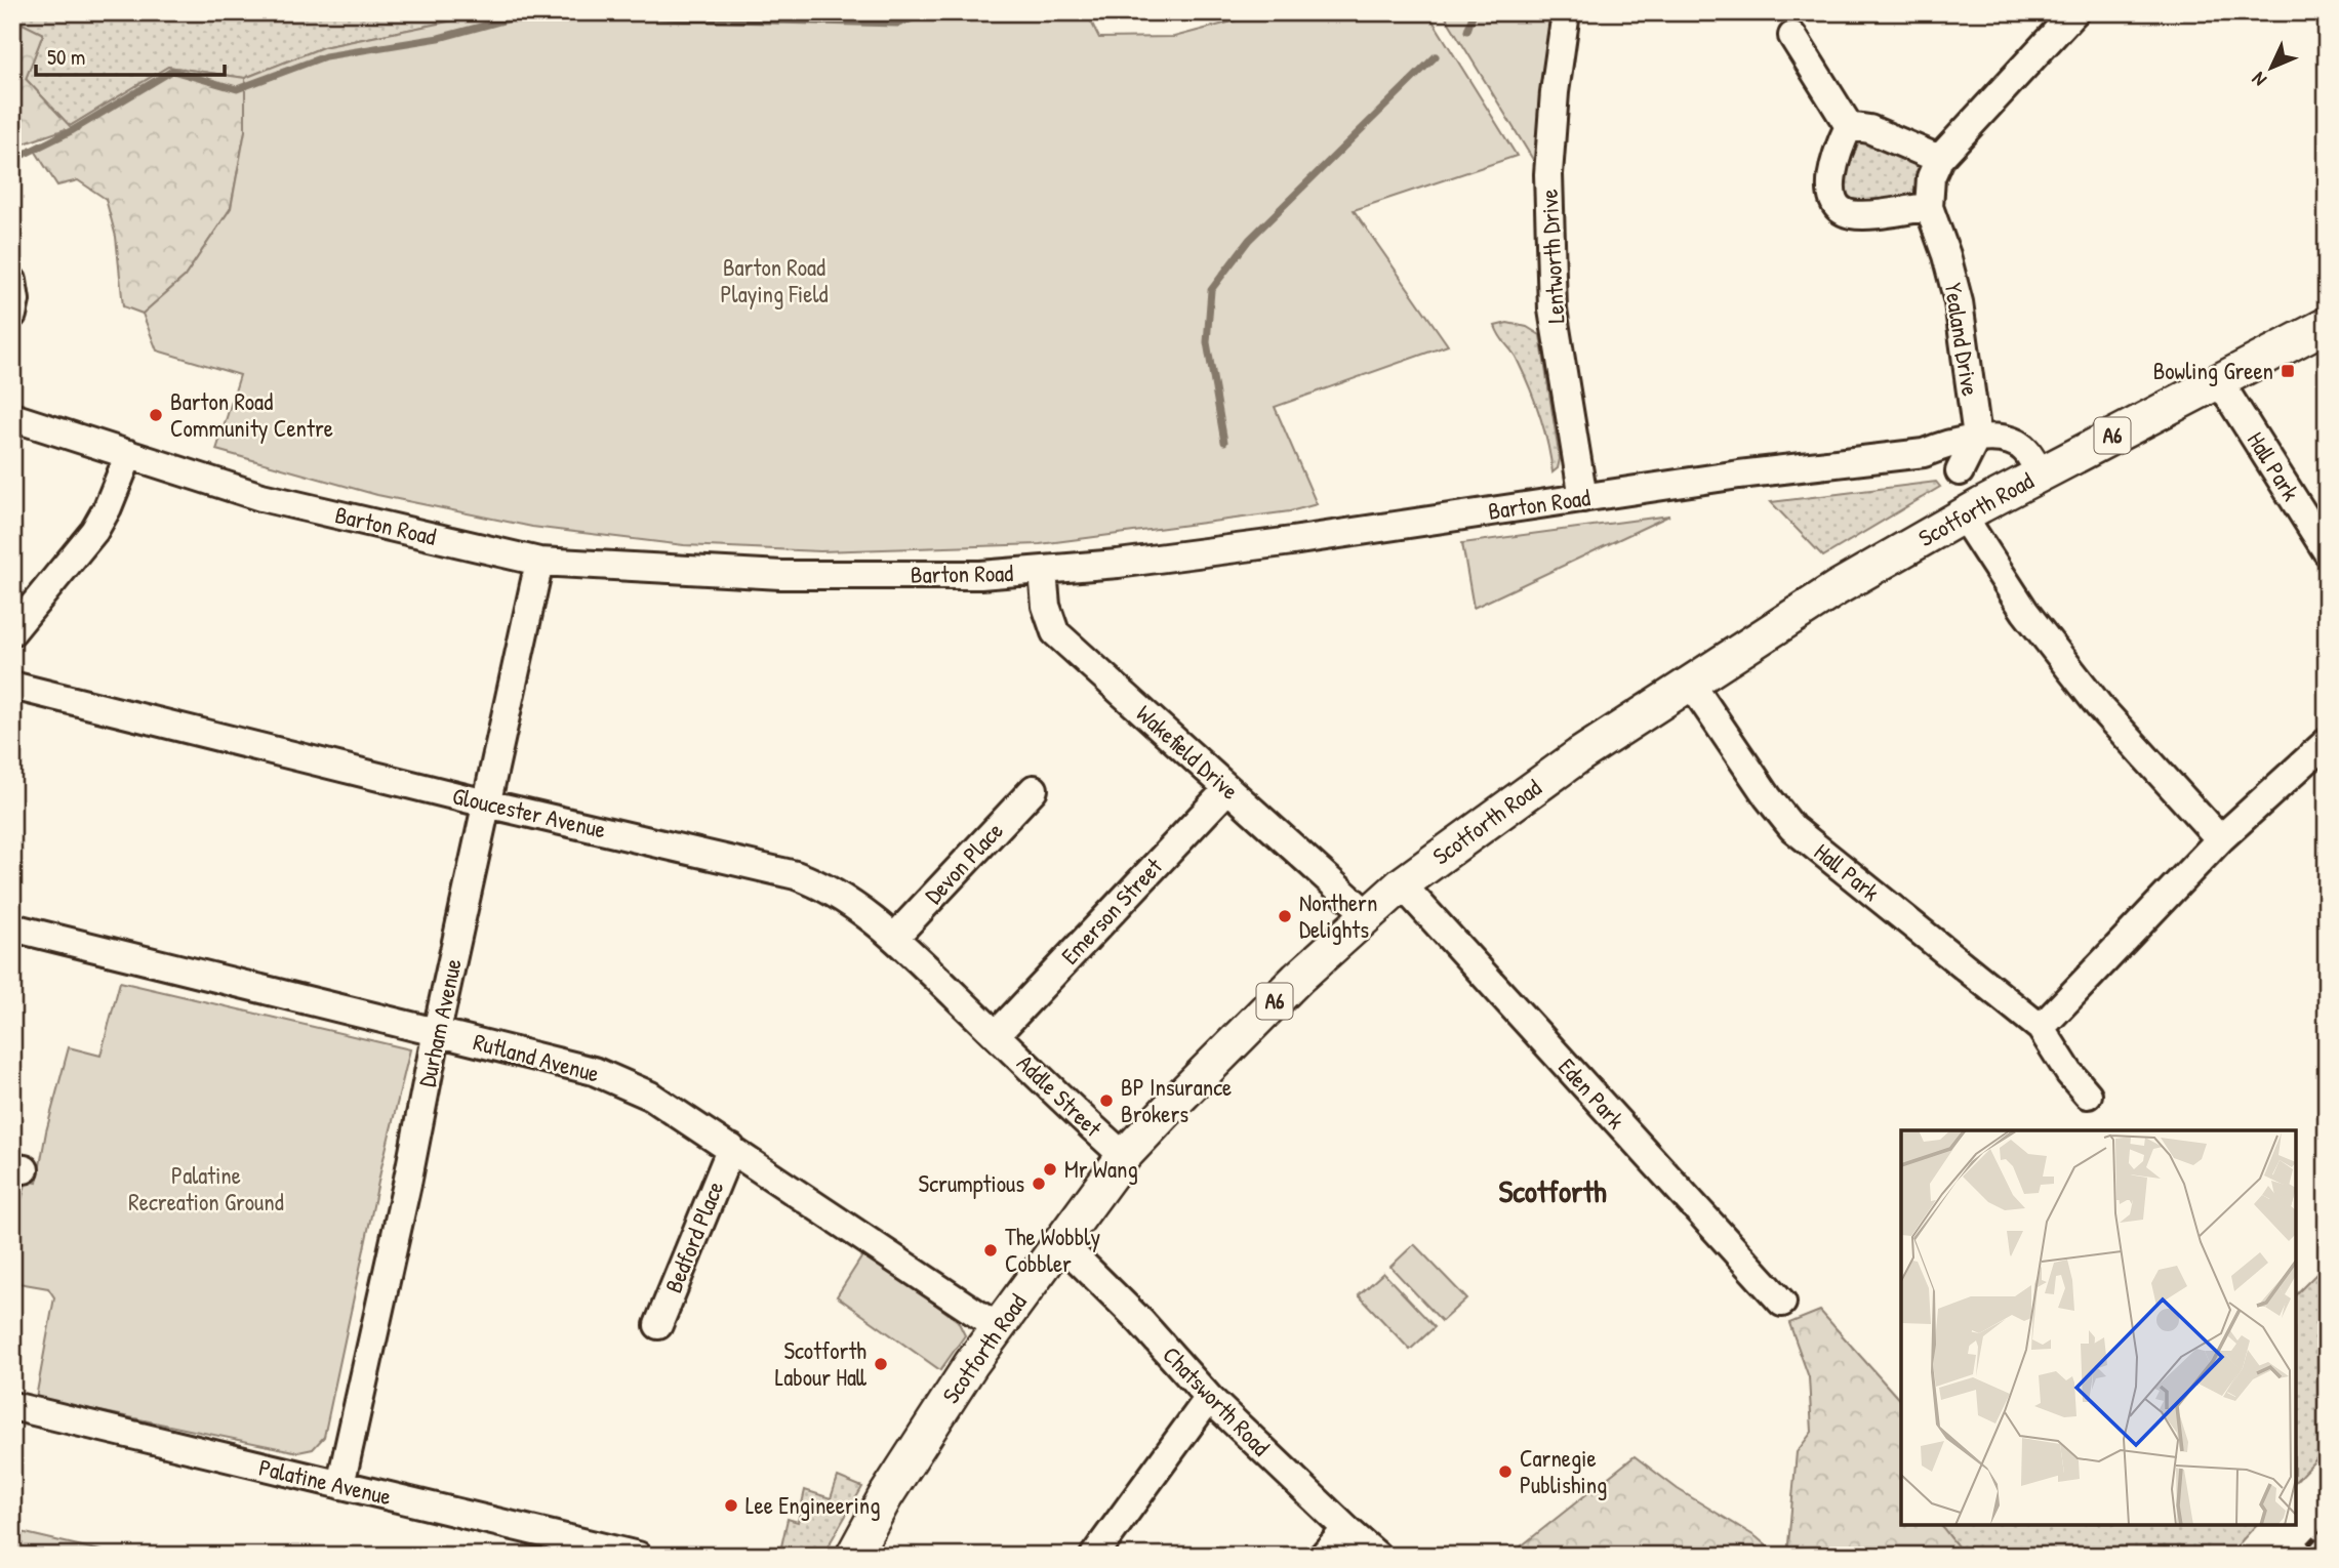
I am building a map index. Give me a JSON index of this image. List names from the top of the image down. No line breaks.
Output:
{"streets":{"main road":["A6","Scotforth Road"],"street":["Lentworth Drive","Yealand Drive","Hall Park","Barton Road","Wakefield Drive","Gloucester Avenue","Devon Place","Emerson Street","Durham Avenue","Rutland Avenue","Eden Park","Addle Street","Bedford Place","Chatsworth Road","Palatine Avenue"]},"crossings":[["Lentworth Drive","Barton Road"],["Yealand Drive","Barton Road"],["Hall Park","Scotforth Road"],["Barton Road","Scotforth Road"],["Barton Road","Wakefield Drive"],["Barton Road","Durham Avenue"],["Scotforth Road","Wakefield Drive"],["Scotforth Road","Rutland Avenue"],["Scotforth Road","Eden Park"],["Scotforth Road","Addle Street"],["Scotforth Road","Chatsworth Road"],["Wakefield Drive","Emerson Street"],["Gloucester Avenue","Devon Place"],["Gloucester Avenue","Emerson Street"],["Gloucester Avenue","Durham Avenue"],["Gloucester Avenue","Addle Street"],["Emerson Street","Addle Street"],["Durham Avenue","Rutland Avenue"],["Durham Avenue","Palatine Avenue"],["Rutland Avenue","Bedford Place"]],"districts":["Scotforth"],"parks":["Barton Road Playing Field","Palatine Recreation Ground"],"places":{"transit":["Bowling Green"],"other":["Barton Road Community Centre","Northern Delights","BP Insurance Brokers","Mr Wang","Scrumptious","The Wobbly Cobbler","Scotforth Labour Hall","Carnegie Publishing","Lee Engineering"]},"scale_bar":"50 m","north":"bottom left"}
